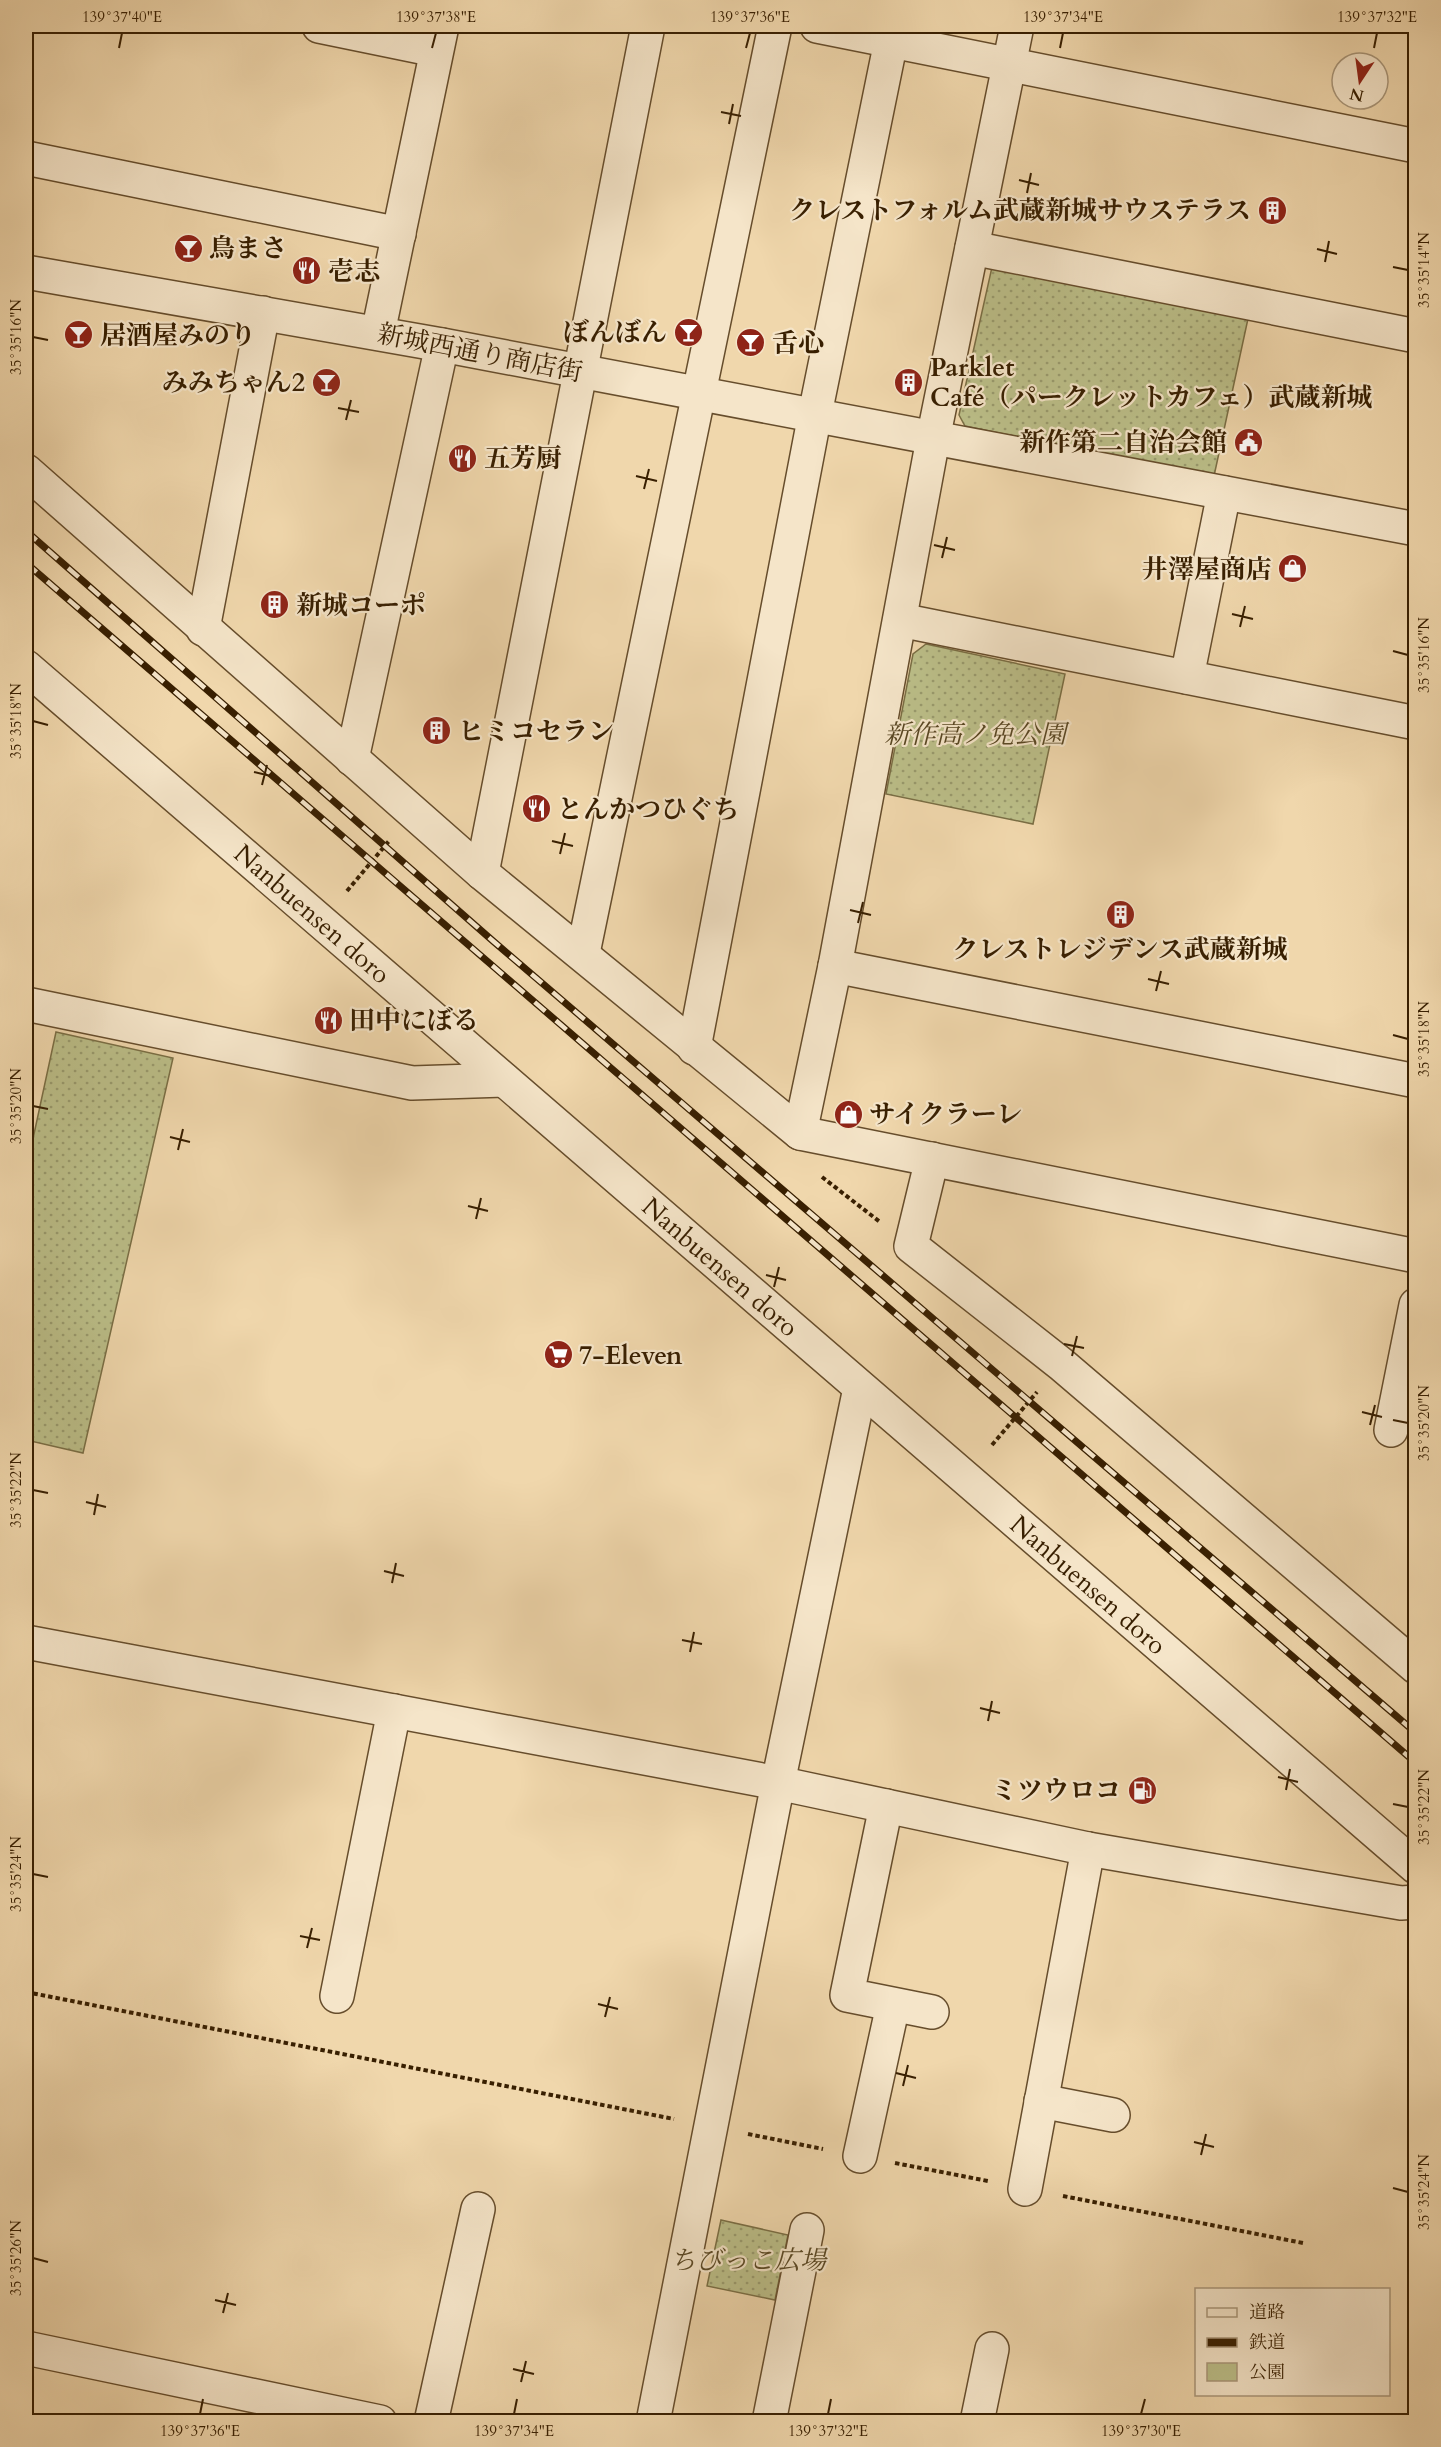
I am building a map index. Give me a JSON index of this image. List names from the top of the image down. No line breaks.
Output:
{"streets":{"street":["新城西通り商店街","Nanbuensen doro"]},"parks":["新作高ノ免公園","ちびっこ広場"],"places":{"building":["クレストフォルム武蔵新城サウステラス","Parklet Café（パークレットカフェ）武蔵新城","新城コーポ","ヒミコセラン","クレストレジデンス武蔵新城"],"bar":["鳥まさ","ぼんぼん","居酒屋みのり","舌心","みみちゃん2"],"restaurant":["壱志","五芳厨","とんかつひぐち","田中にぼる"],"public building":["新作第二自治会館"],"shop":["井澤屋商店","サイクラーレ"],"supermarket":["7-Eleven"],"fuel station":["ミツウロコ"]},"legend":["道路","鉄道","公園"],"north":"bottom","coordinates":["139°37'40\"E","139°37'38\"E","139°37'36\"E","139°37'34\"E","139°37'32\"E","35°35'14\"N","35°35'16\"N","35°35'18\"N","35°35'20\"N","35°35'22\"N","35°35'24\"N","35°35'26\"N","139°37'30\"E"]}
